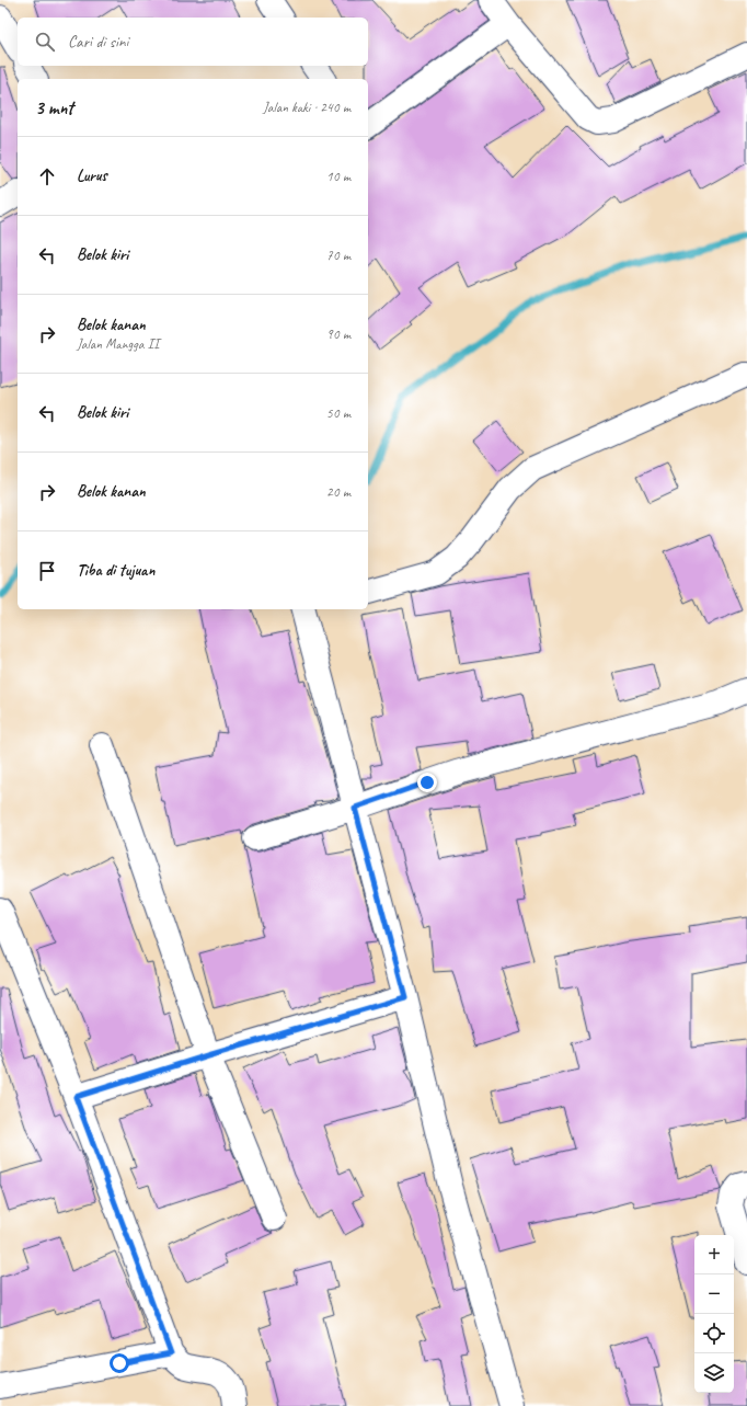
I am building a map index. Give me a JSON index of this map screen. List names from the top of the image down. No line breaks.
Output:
{"page":{"search":"Cari di sini","heading":["3 mnt","Jalan kaki · 240 m"],"list":[["Lurus","10 m"],["Belok kiri","70 m"],["Belok kanan","Jalan Mangga II","90 m"],["Belok kiri","50 m"],["Belok kanan","20 m"],"Tiba di tujuan"],"map_buttons":["+","−"]}}
